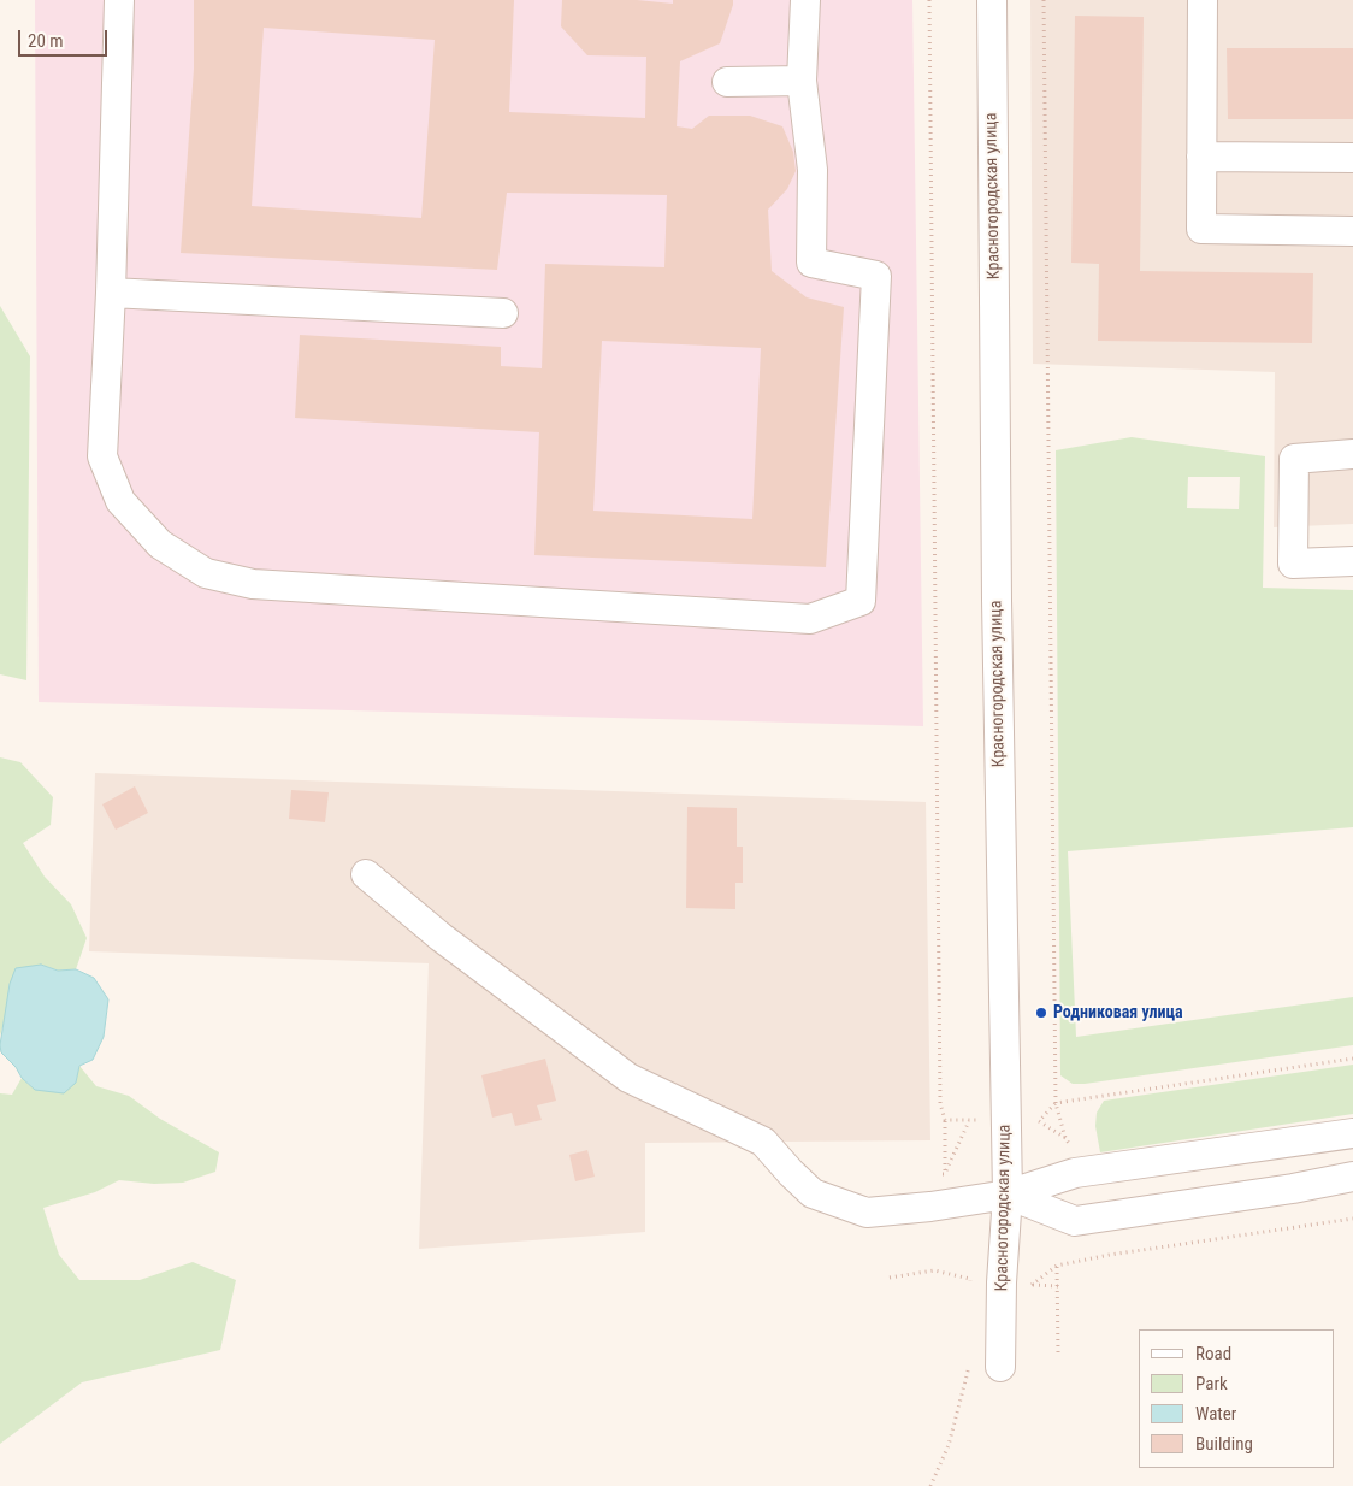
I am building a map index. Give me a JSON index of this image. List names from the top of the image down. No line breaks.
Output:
{"streets":{"street":["Красногородская улица"]},"places":["Родниковая улица"],"legend":["Road","Park","Water","Building"],"scale_bar":"20 m"}
